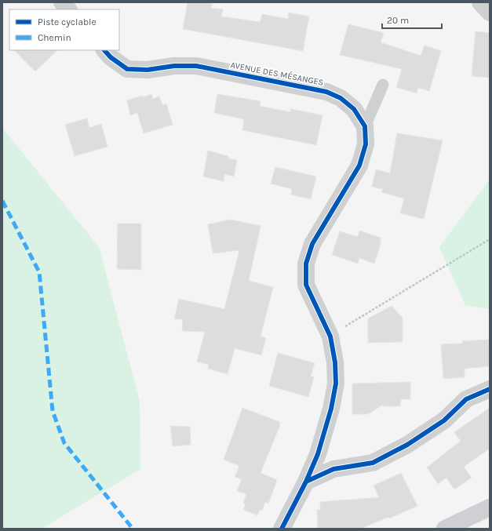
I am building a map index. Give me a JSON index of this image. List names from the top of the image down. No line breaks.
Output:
{"streets":{"street":["AVENUE DES MÉSANGES"]},"legend":["Piste cyclable","Chemin"],"scale_bar":"20 m"}
